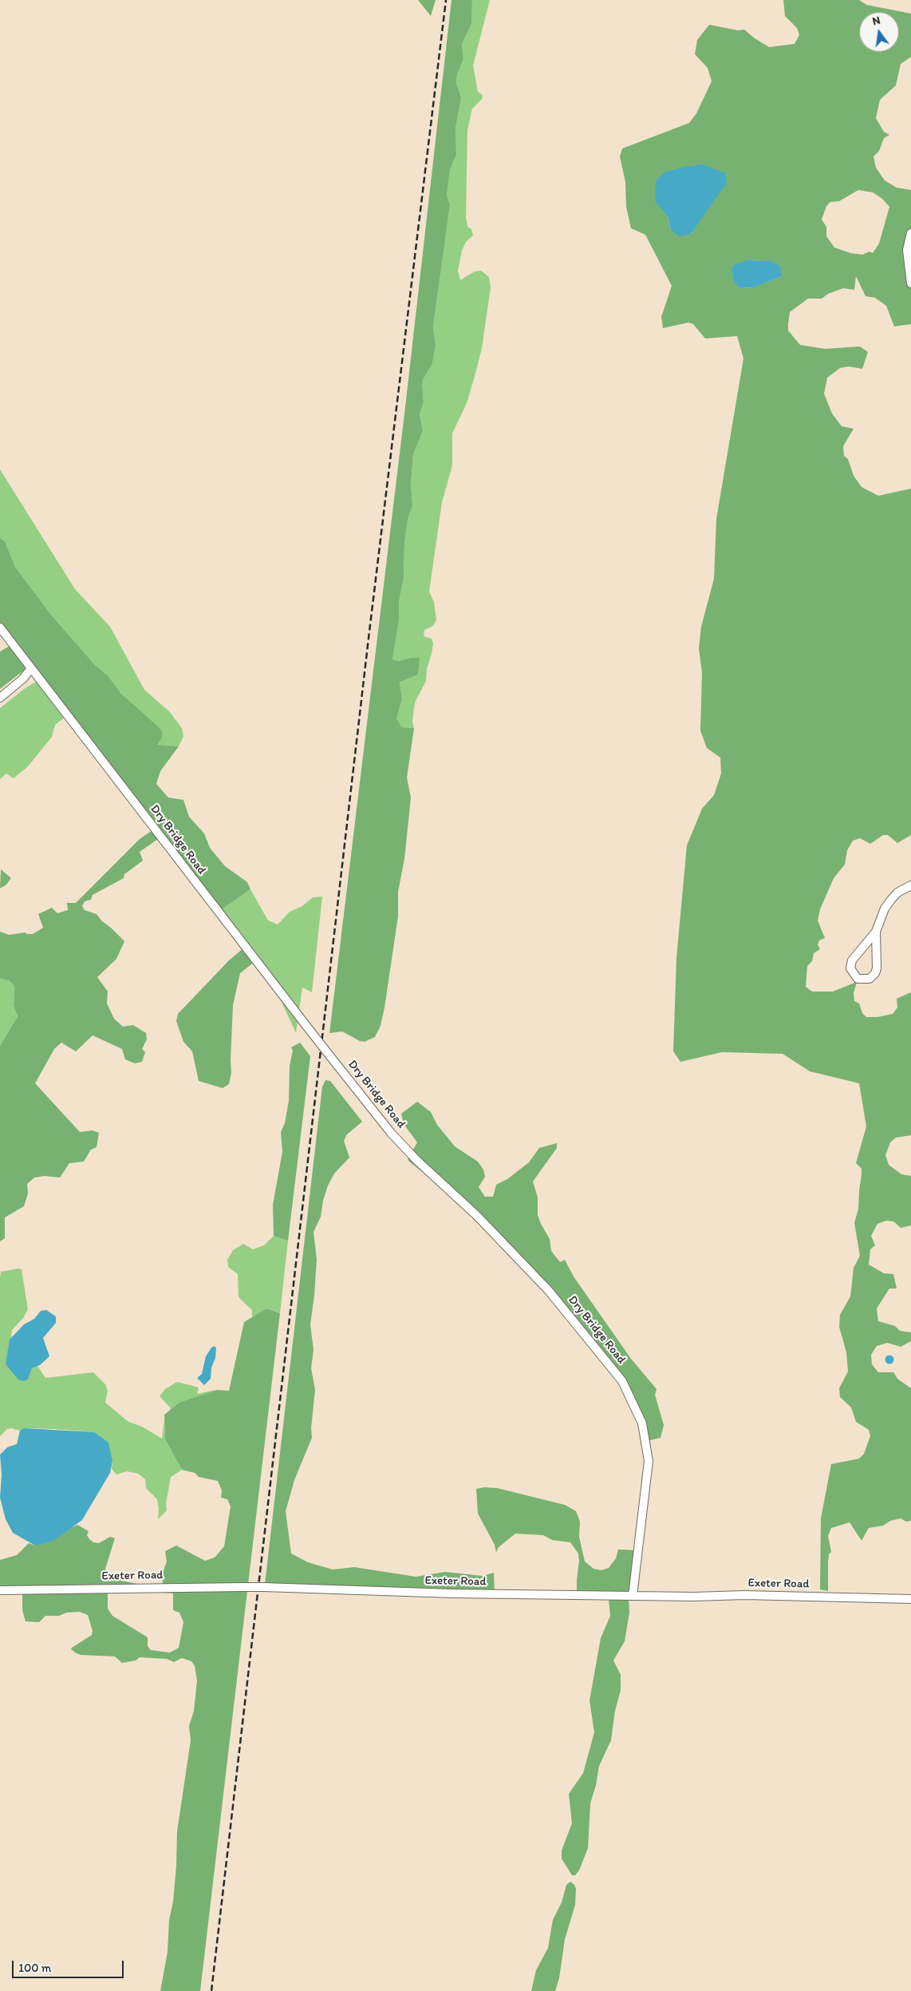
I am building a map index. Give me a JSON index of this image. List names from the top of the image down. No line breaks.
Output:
{"streets":{"street":["Dry Bridge Road","Exeter Road"]},"crossings":[["Dry Bridge Road","Exeter Road"]],"scale_bar":"100 m","north":"top"}
